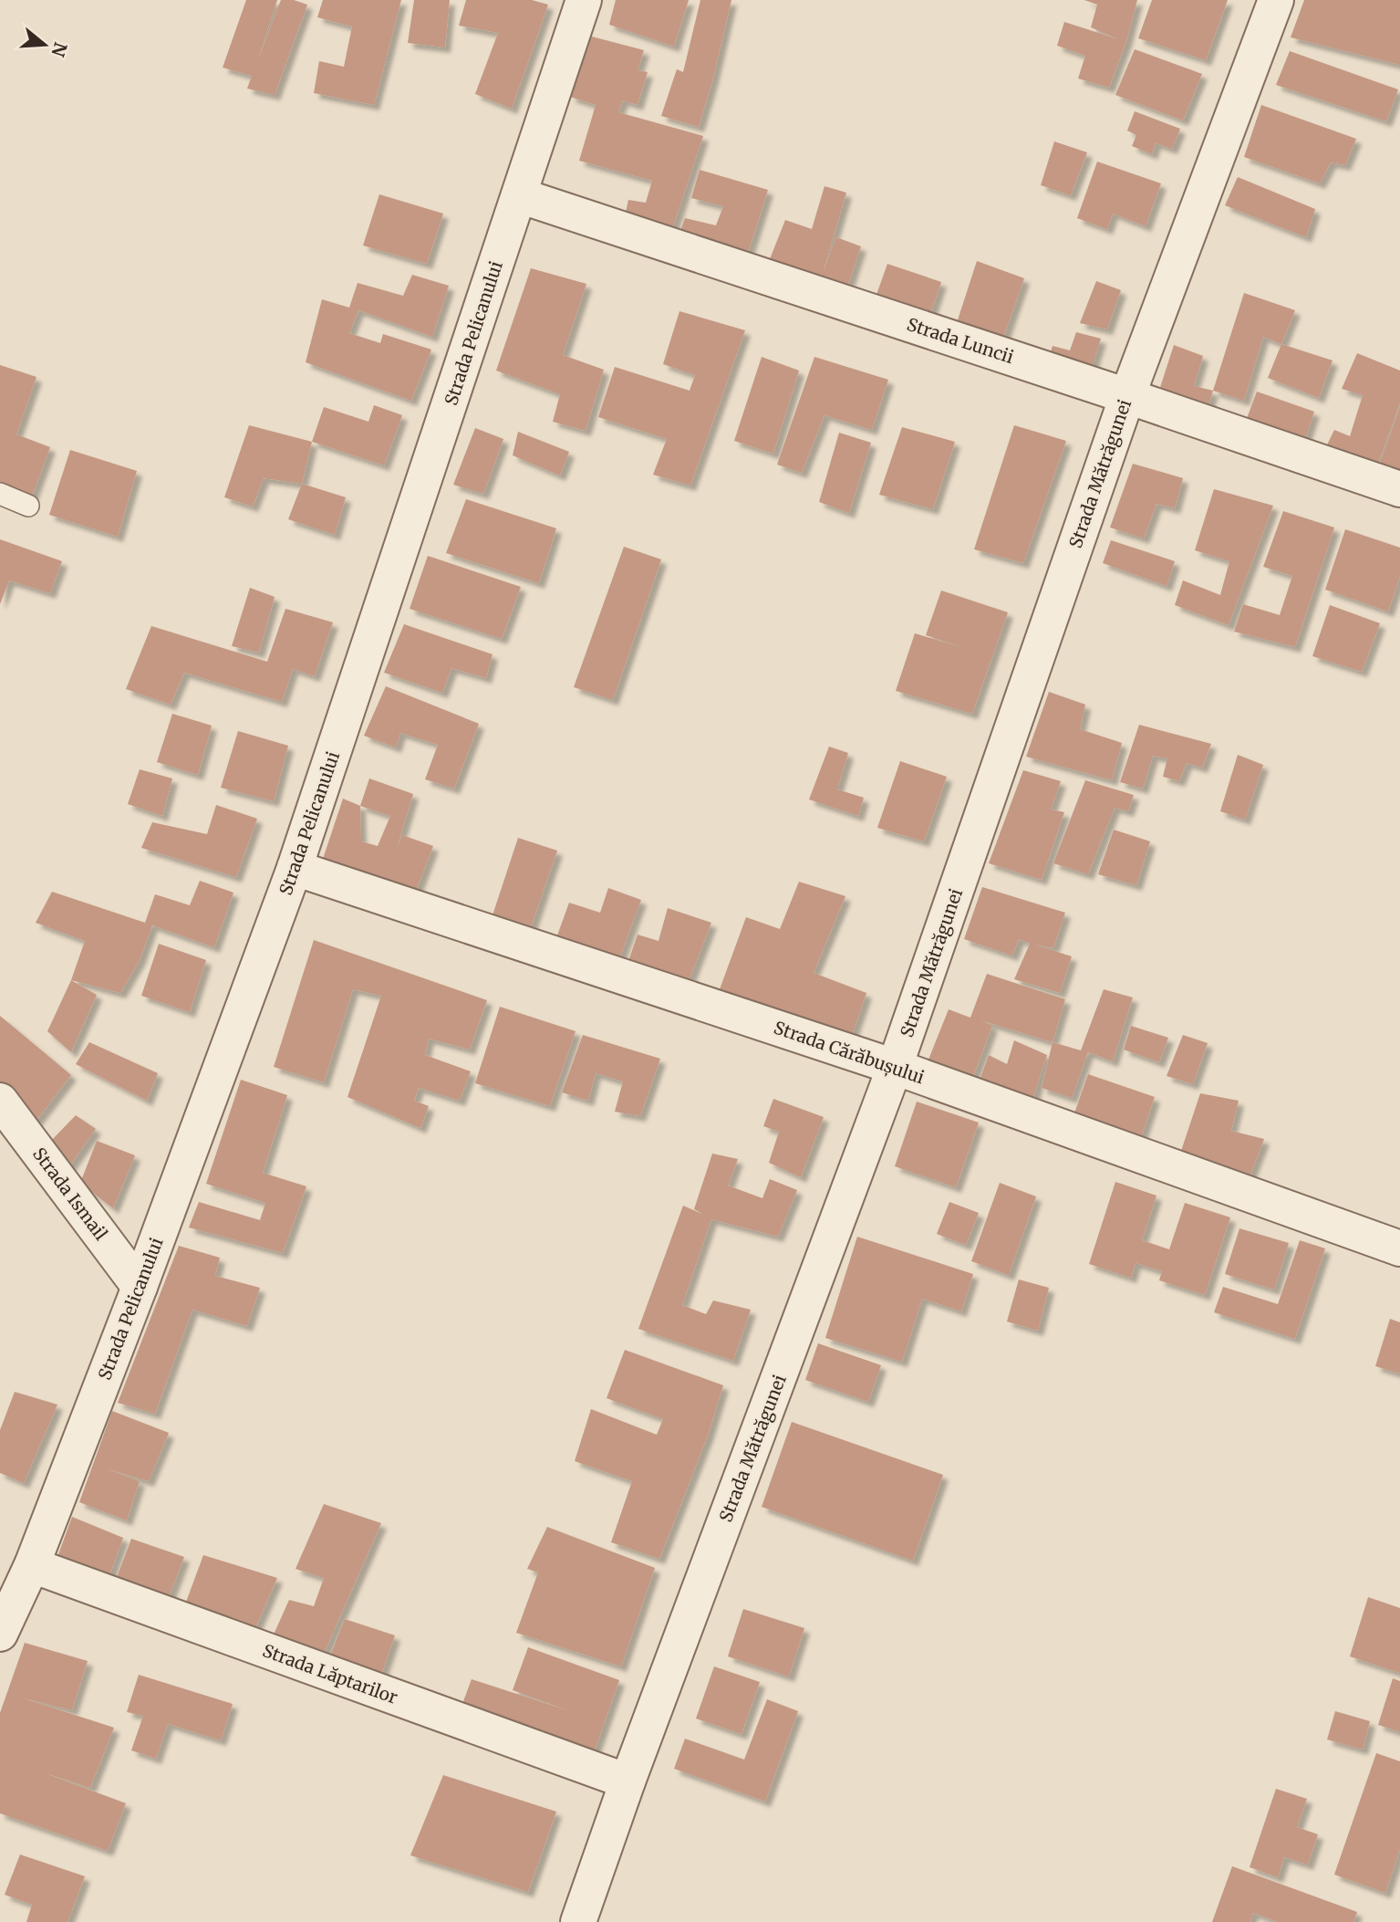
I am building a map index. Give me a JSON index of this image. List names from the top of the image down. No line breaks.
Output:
{"streets":{"street":["Strada Pelicanului","Strada Luncii","Strada Mătrăgunei","Strada Cărăbușului","Strada Ismail","Strada Lăptarilor"]},"crossings":[["Strada Pelicanului","Strada Luncii"],["Strada Pelicanului","Strada Cărăbușului"],["Strada Pelicanului","Strada Ismail"],["Strada Pelicanului","Strada Lăptarilor"],["Strada Luncii","Strada Mătrăgunei"],["Strada Mătrăgunei","Strada Cărăbușului"],["Strada Mătrăgunei","Strada Lăptarilor"]],"north":"right"}
